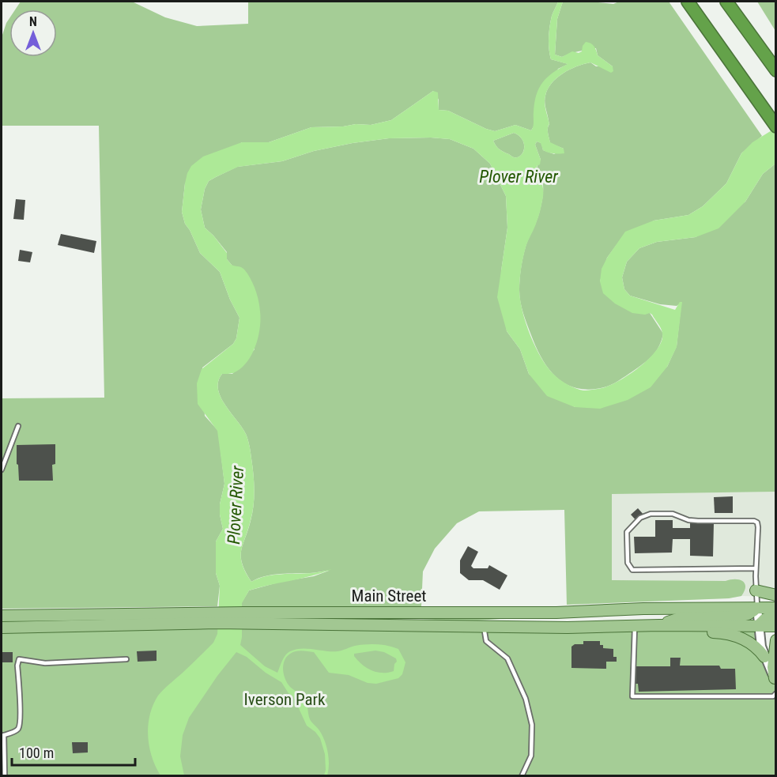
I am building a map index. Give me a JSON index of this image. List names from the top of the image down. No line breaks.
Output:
{"streets":{"main road":["Main Street"]},"water":["Plover River"],"parks":["Iverson Park"],"scale_bar":"100 m","north":"top"}
